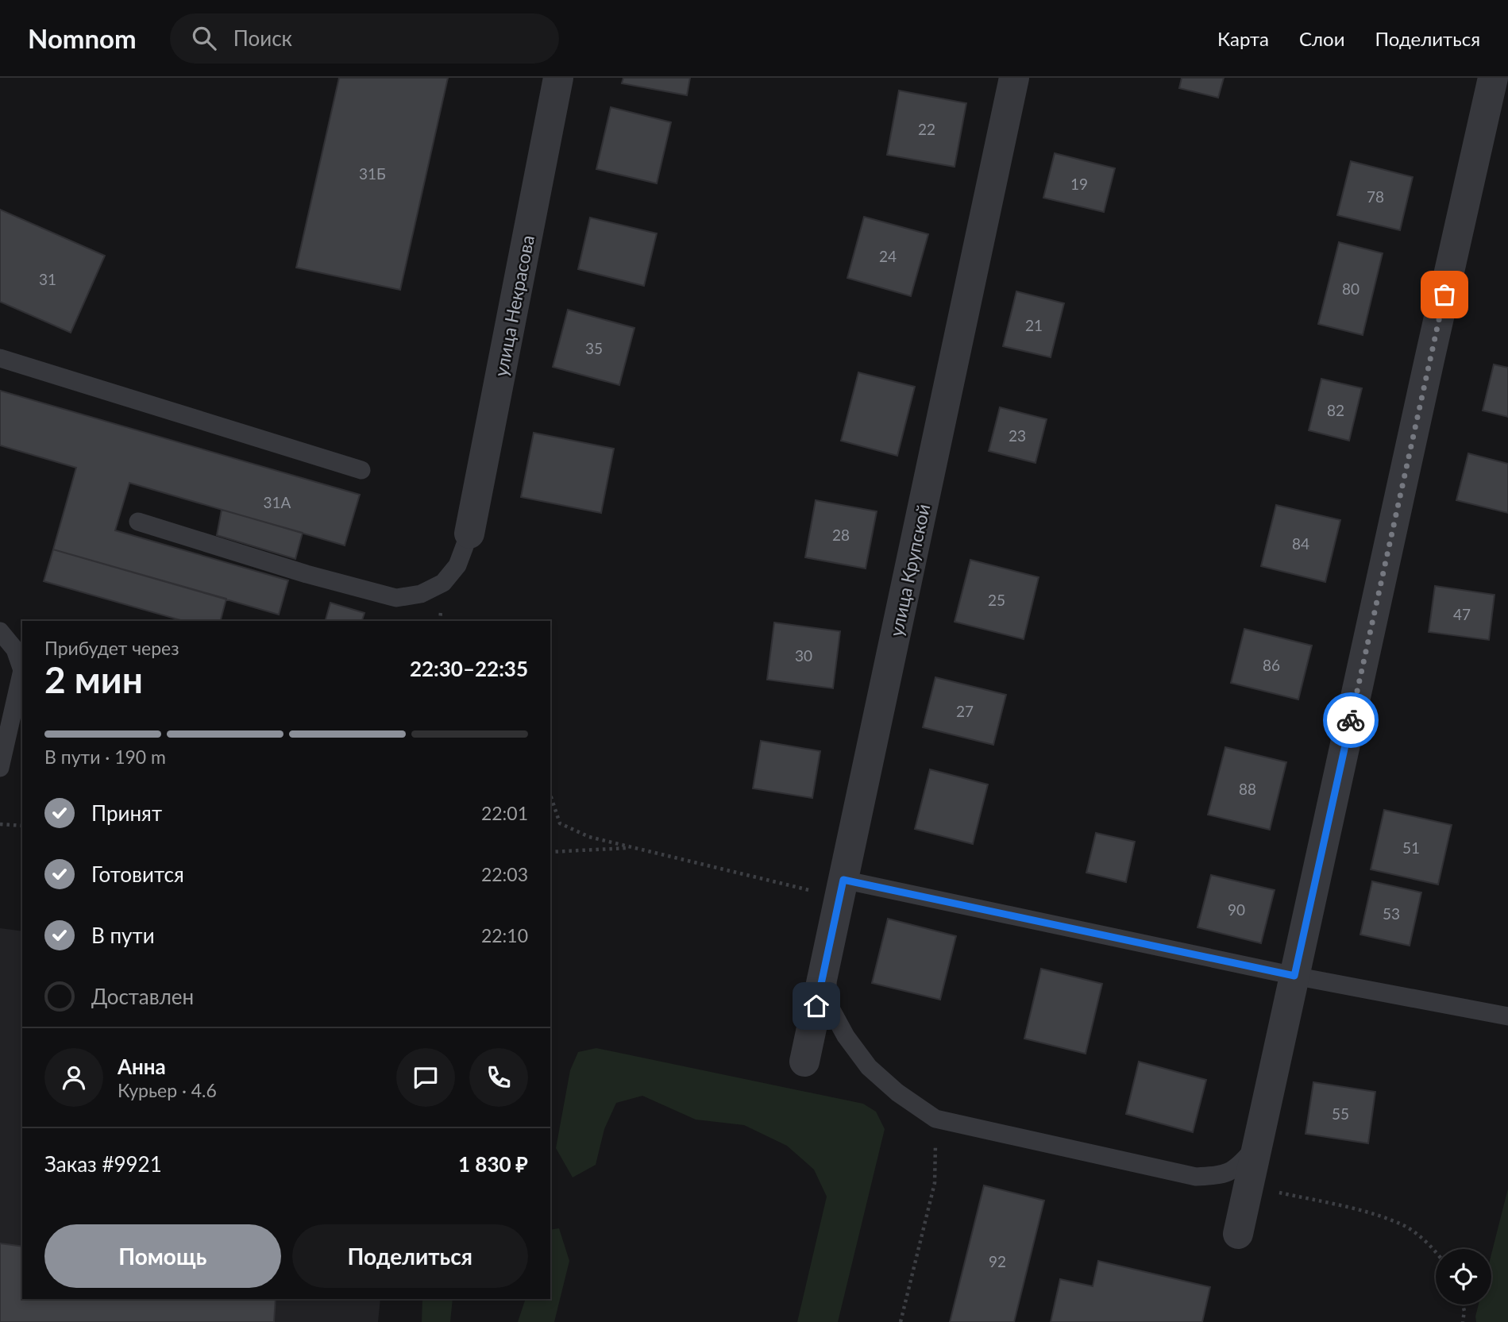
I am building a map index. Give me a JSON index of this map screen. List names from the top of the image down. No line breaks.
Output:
{"streets":{"street":["улица Некрасова","улица Крупской"]},"house_numbers":["22","31Б","19","78","24","31","80","21","35","82","23","31А","28","84","25","47","30","86","27","88","51","90","53","55","92"],"page":{"header":"Nomnom","search":"Поиск","nav":["Карта","Слои","Поделиться"],"heading":["2 мин","Прибудет через","22:30–22:35"],"panel":["Анна","Курьер · 4.6","Заказ #9921","1 830 ₽"],"bar":"В пути · 190 m","list":[["Принят","22:01"],["Готовится","22:03"],["В пути","22:10"],"Доставлен"],"buttons":["Помощь","Поделиться"]}}
